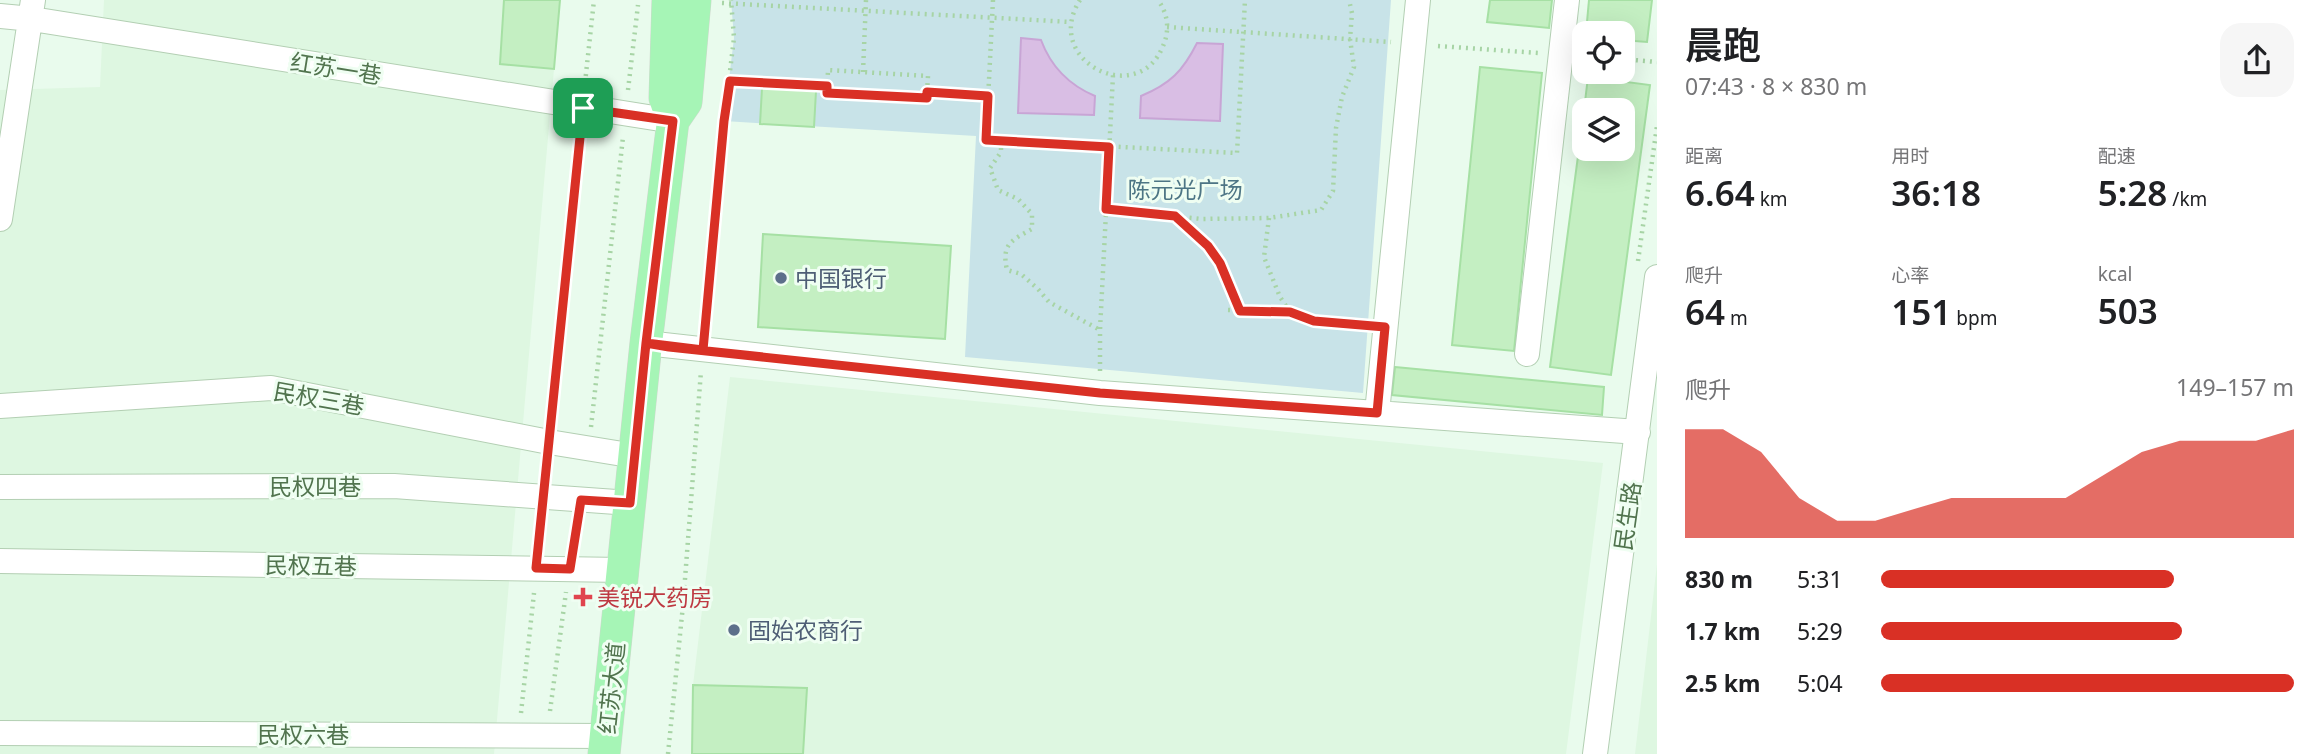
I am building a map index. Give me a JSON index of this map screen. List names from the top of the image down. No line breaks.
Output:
{"streets":{"main road":["红苏大道"],"street":["红苏一巷","民权三巷","民权四巷","民生路","民权五巷","民权六巷"]},"crossings":[["红苏一巷","红苏大道"],["民权三巷","红苏大道"],["民权四巷","红苏大道"],["民权五巷","红苏大道"],["红苏大道","民权六巷"]],"parks":["陈元光广场"],"places":{"other":["中国银行","固始农商行"],"health":["美锐大药房"]},"page":{"heading":["晨跑","07:43 · 8 × 830 m"],"stats":[["距离","6.64 km"],["用时","36:18"],["配速","5:28 /km"],["爬升","64 m"],["心率","151 bpm"],["kcal","503"]],"chart":["爬升","149–157 m"],"list":[{"name":"830 m","note":"5:31"},{"name":"1.7 km","note":"5:29"},{"name":"2.5 km","note":"5:04"}]}}
